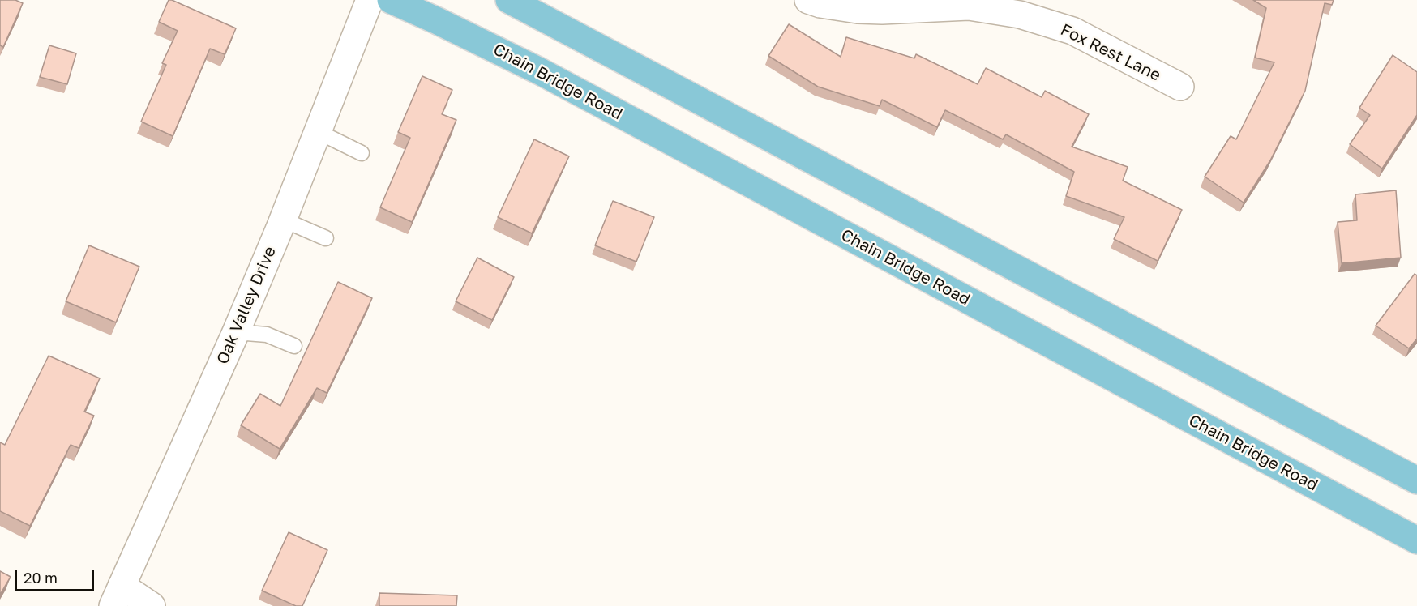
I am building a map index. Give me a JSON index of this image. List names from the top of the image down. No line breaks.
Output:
{"streets":{"main road":["Chain Bridge Road"],"street":["Fox Rest Lane","Oak Valley Drive"]},"scale_bar":"20 m"}
